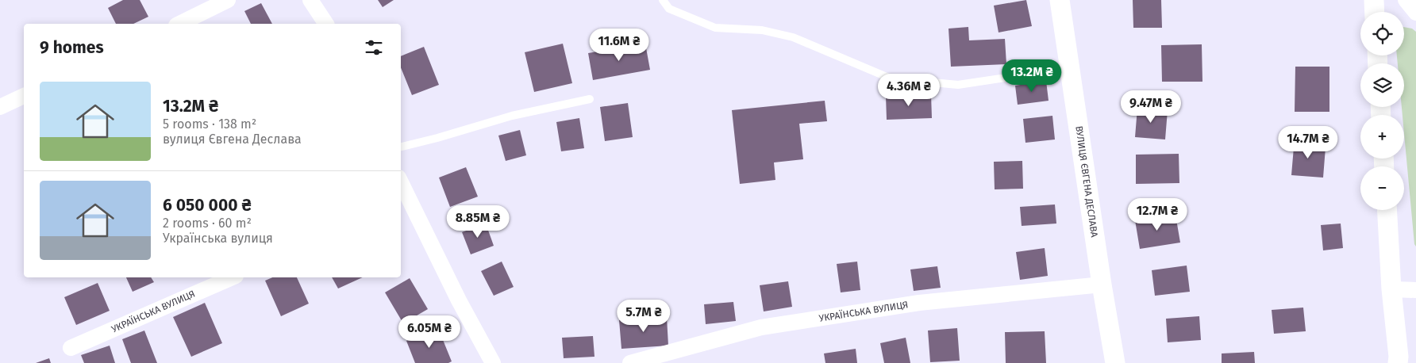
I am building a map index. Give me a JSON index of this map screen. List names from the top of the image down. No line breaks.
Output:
{"streets":{"street":["ВУЛИЦЯ ЄВГЕНА ДЕСЛАВА","УКРАЇНСЬКА ВУЛИЦЯ"]},"crossings":[["ВУЛИЦЯ ЄВГЕНА ДЕСЛАВА","УКРАЇНСЬКА ВУЛИЦЯ"]],"page":{"map_buttons":["+","−"],"heading":"9 homes","price":["11.6M ₴","13.2M ₴","4.36M ₴","9.47M ₴","14.7M ₴","12.7M ₴","8.85M ₴","5.7M ₴","6.05M ₴"],"list":[{"name":"13.2M ₴","note":"5 rooms · 138 m² · вулиця Євгена Деслава"},{"name":"6 050 000 ₴","note":"2 rooms · 60 m² · Українська вулиця"}]}}
